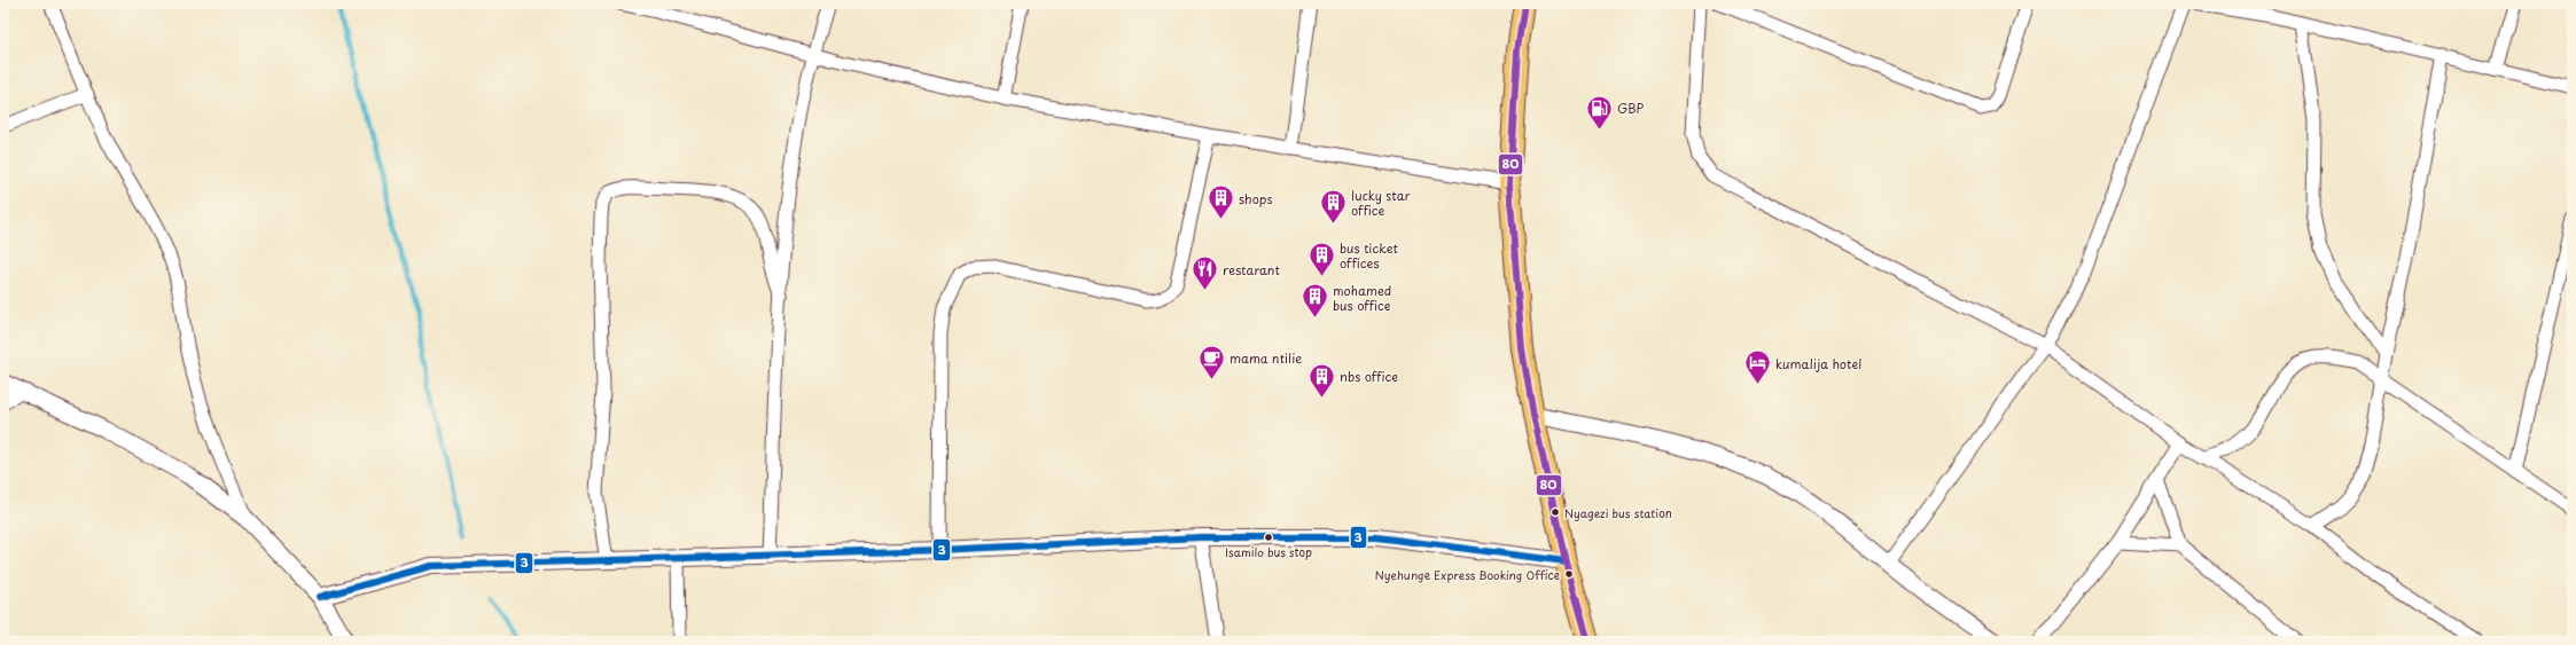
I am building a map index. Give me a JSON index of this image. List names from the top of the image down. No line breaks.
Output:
{"places":{"fuel station":["GBP"],"building":["shops","lucky star office","bus ticket offices","mohamed bus office","nbs office"],"restaurant":["restarant"],"cafe":["mama ntilie"],"hotel":["kumalija hotel"],"other":["Nyagezi bus station","Isamilo bus stop","Nyehunge Express Booking Office"]},"lines":["transit line 80","transit line 3"]}
